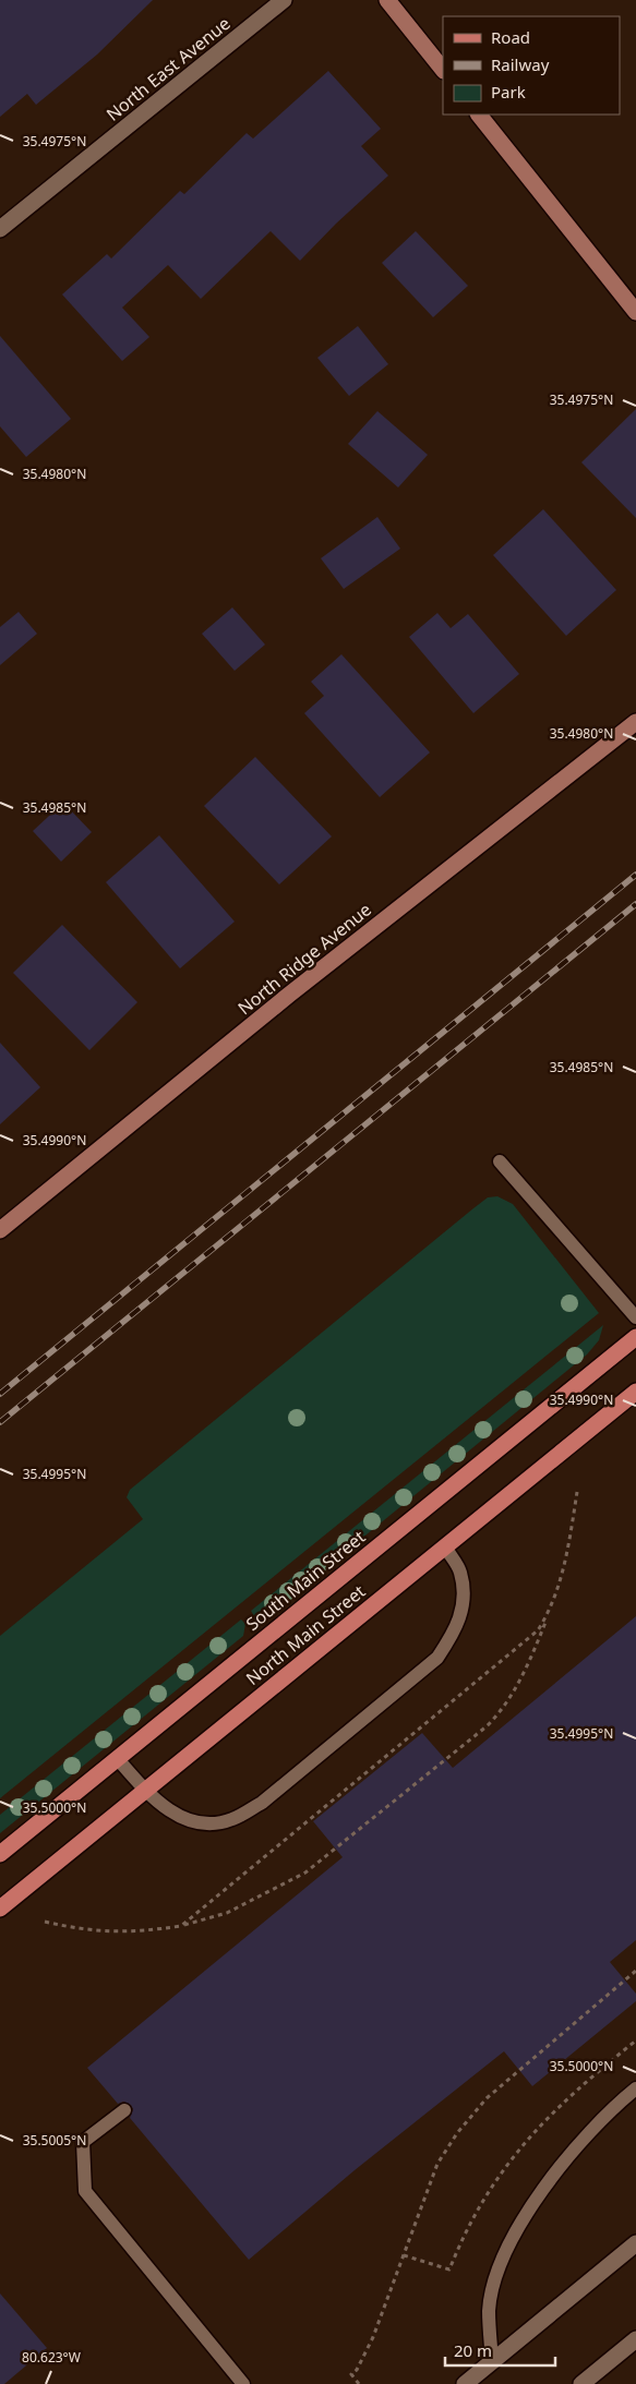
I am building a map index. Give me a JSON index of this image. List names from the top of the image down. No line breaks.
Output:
{"streets":{"main road":["South Main Street","North Main Street"],"street":["North East Avenue","North Ridge Avenue"]},"legend":["Road","Railway","Park"],"scale_bar":"20 m","coordinates":["35.4975°N","35.4980°N","35.4985°N","35.4990°N","35.4995°N","35.5000°N","35.5005°N","80.623°W"]}
